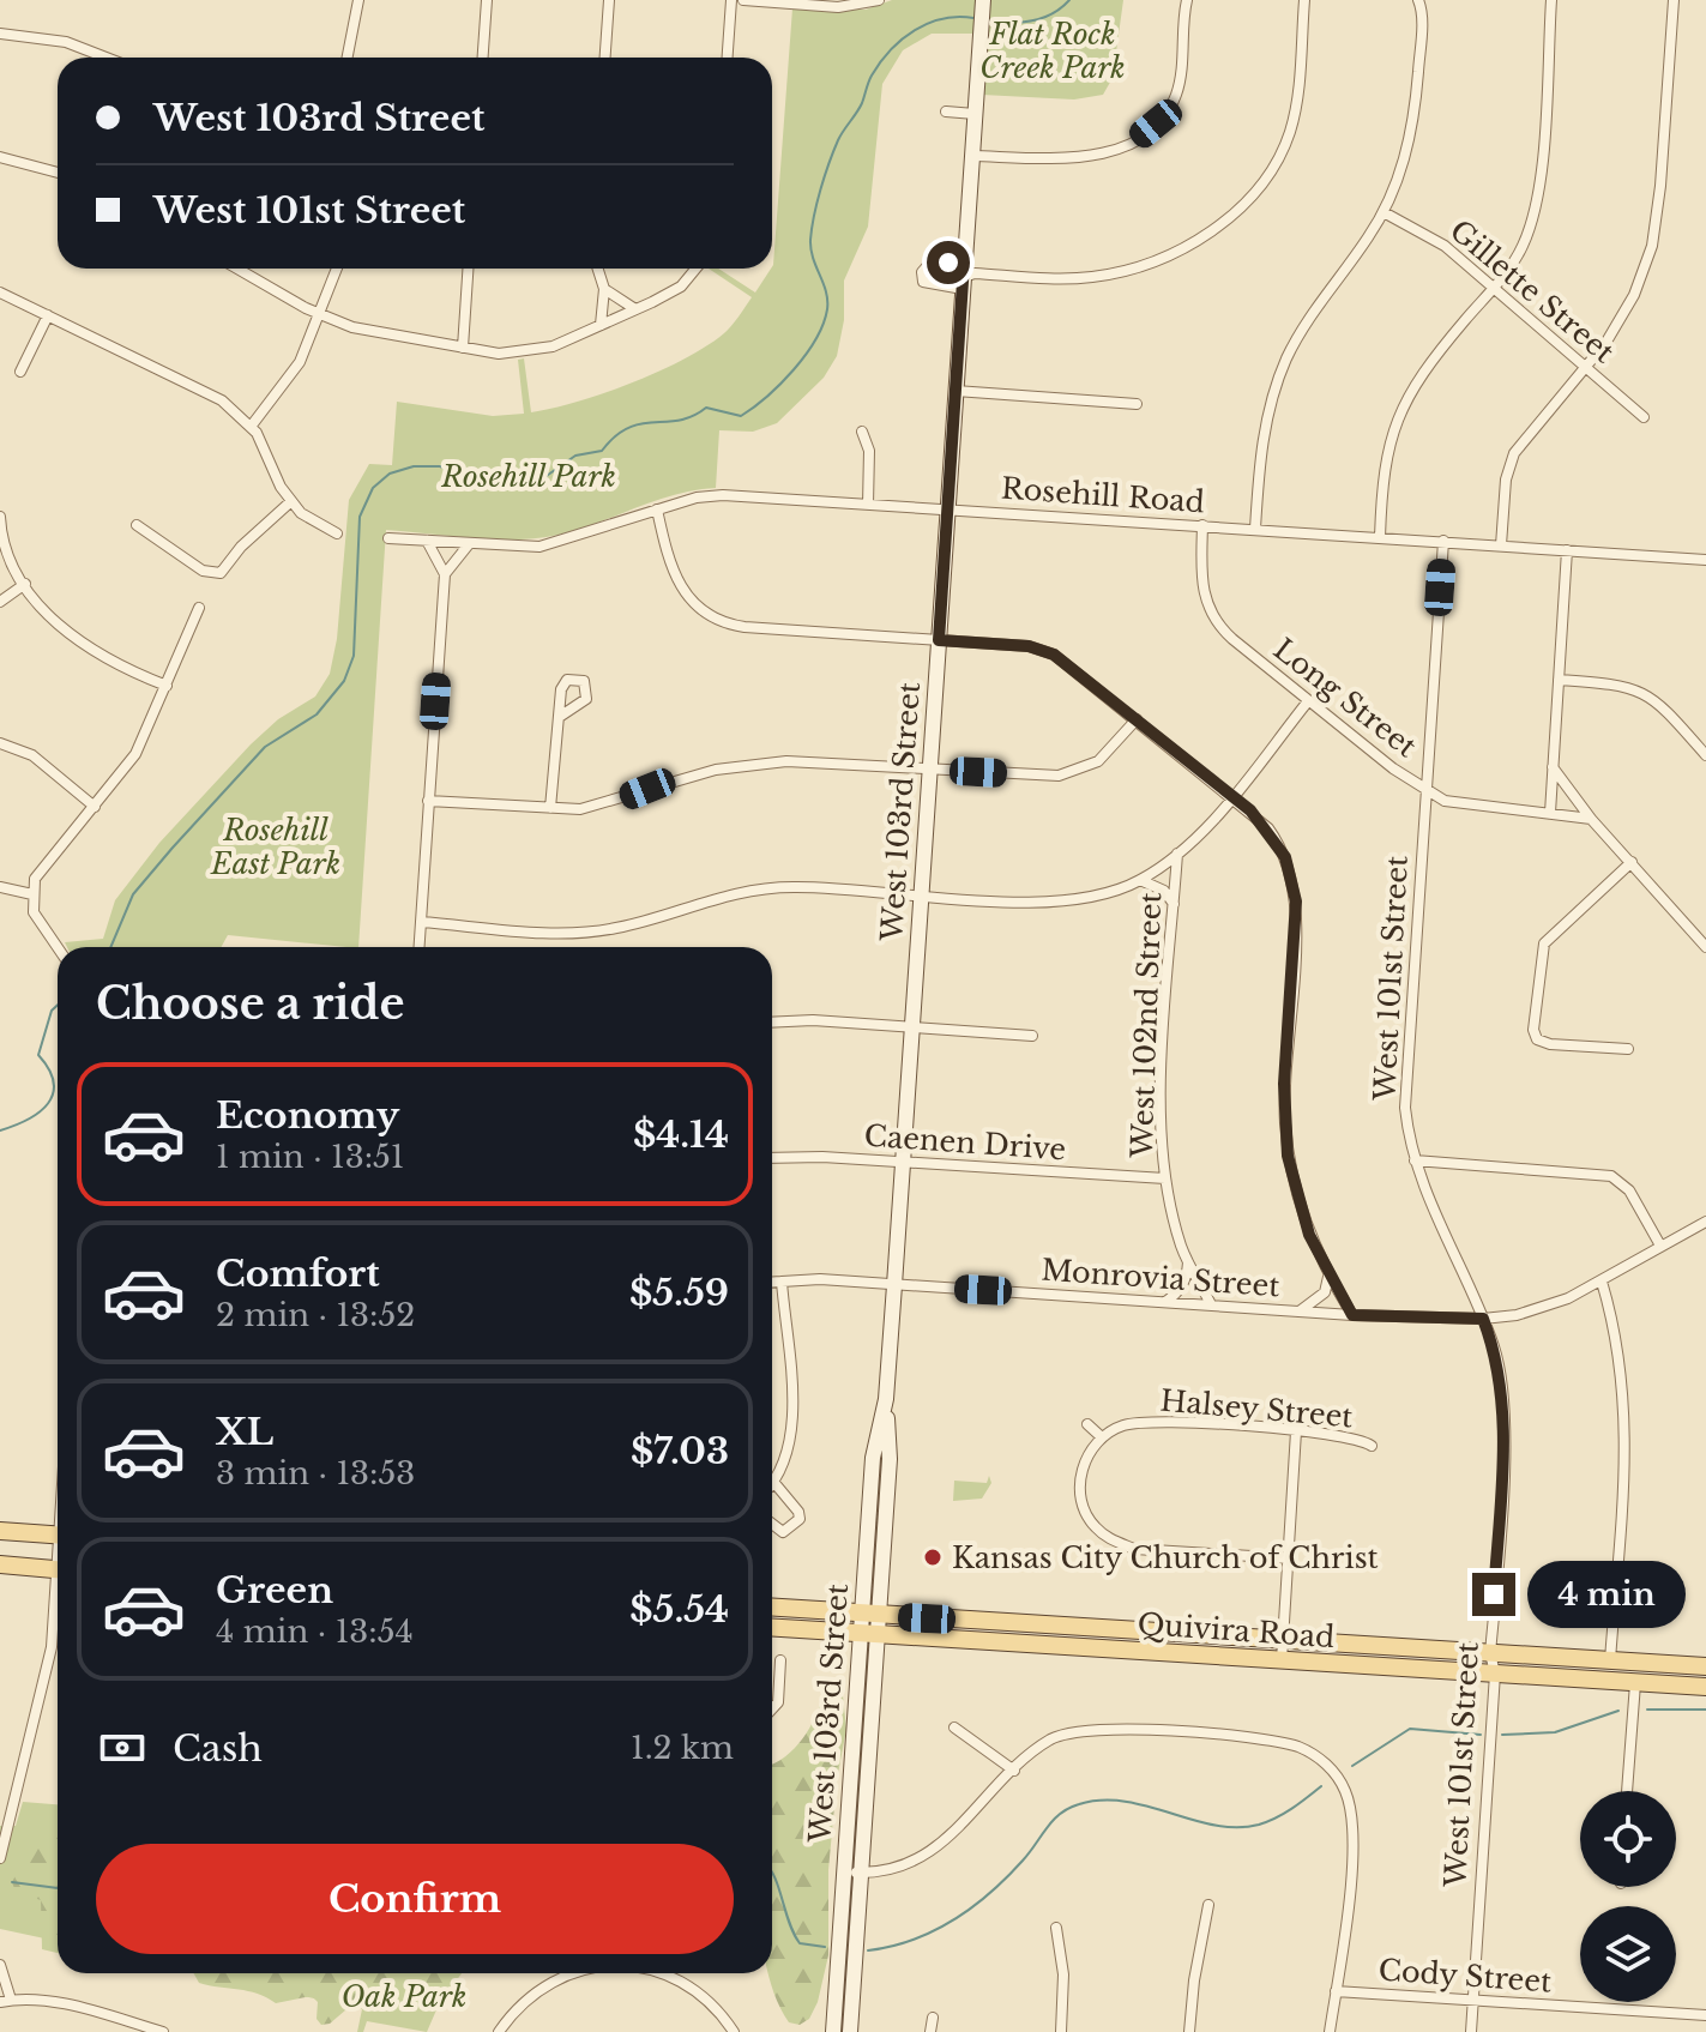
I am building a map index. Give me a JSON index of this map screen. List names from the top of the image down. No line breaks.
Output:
{"streets":{"main road":["West 103rd Street","Quivira Road"],"street":["Gillette Street","Rosehill Road","Long Street","West 101st Street","West 102nd Street","Caenen Drive","Monrovia Street","Halsey Street","Cody Street"]},"crossings":[["Rosehill Road","Long Street"],["Rosehill Road","West 103rd Street"],["Rosehill Road","West 101st Street"],["Long Street","West 101st Street"],["West 103rd Street","Caenen Drive"],["West 103rd Street","Monrovia Street"],["West 103rd Street","Quivira Road"],["West 101st Street","Monrovia Street"],["West 101st Street","Quivira Road"],["West 101st Street","Cody Street"],["West 102nd Street","Caenen Drive"],["West 102nd Street","Monrovia Street"]],"parks":["Flat Rock Creek Park","Rosehill Park","Rosehill East Park","Oak Park"],"places":["Kansas City Church of Christ"],"page":{"banner":["West 103rd Street","West 101st Street"],"heading":"Choose a ride","list":[{"name":"Economy","note":"1 min · 13:51","value":"$4.14"},{"name":"Comfort","note":"2 min · 13:52","value":"$5.59"},{"name":"XL","note":"3 min · 13:53","value":"$7.03"},{"name":"Green","note":"4 min · 13:54","value":"$5.54"}],"bubble":"4 min","pay":["Cash","1.2 km"],"buttons":"Confirm"}}
